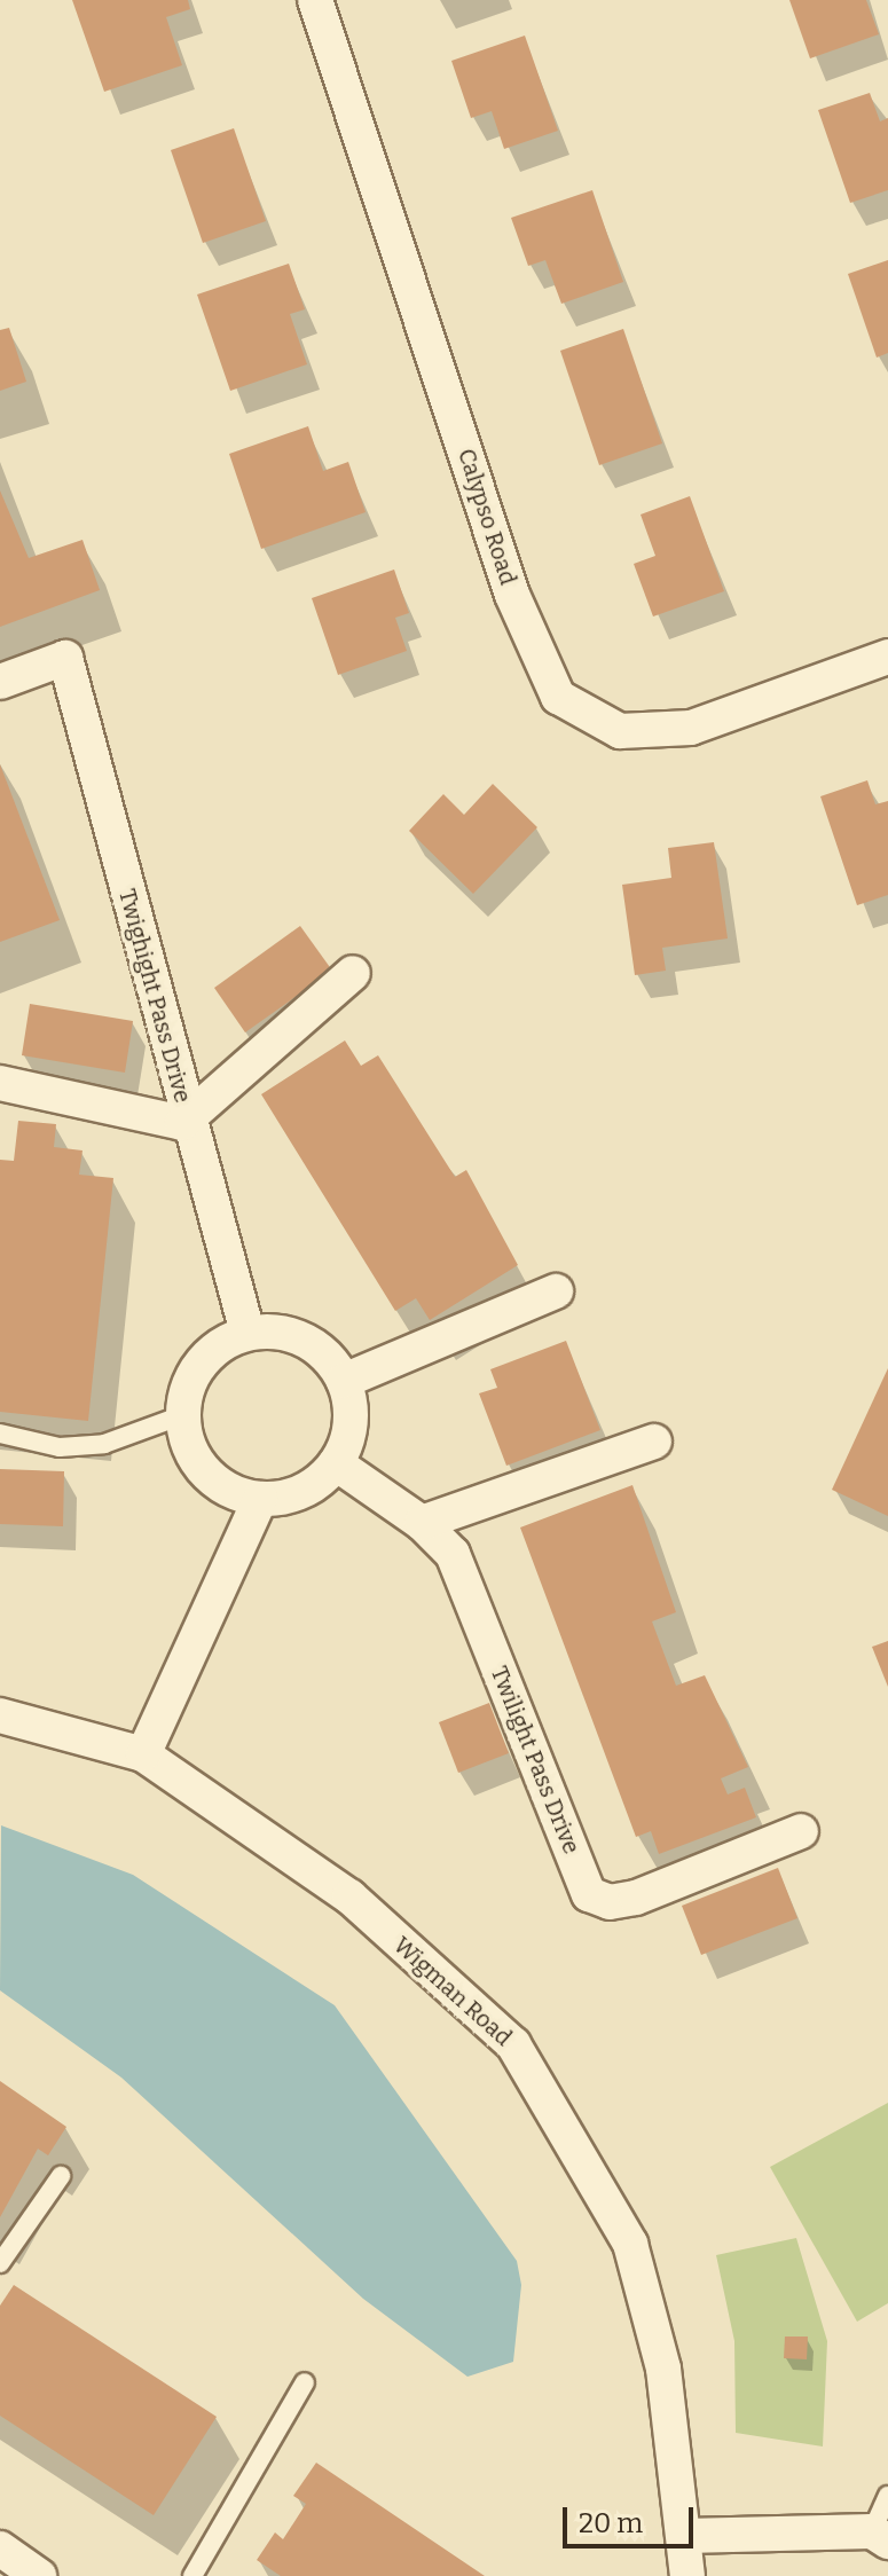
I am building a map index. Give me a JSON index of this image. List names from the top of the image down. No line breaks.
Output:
{"streets":{"street":["Calypso Road","Twighight Pass Drive","Twilight Pass Drive","Wigman Road"]},"crossings":[["Twighight Pass Drive","Twilight Pass Drive"]],"scale_bar":"20 m"}
